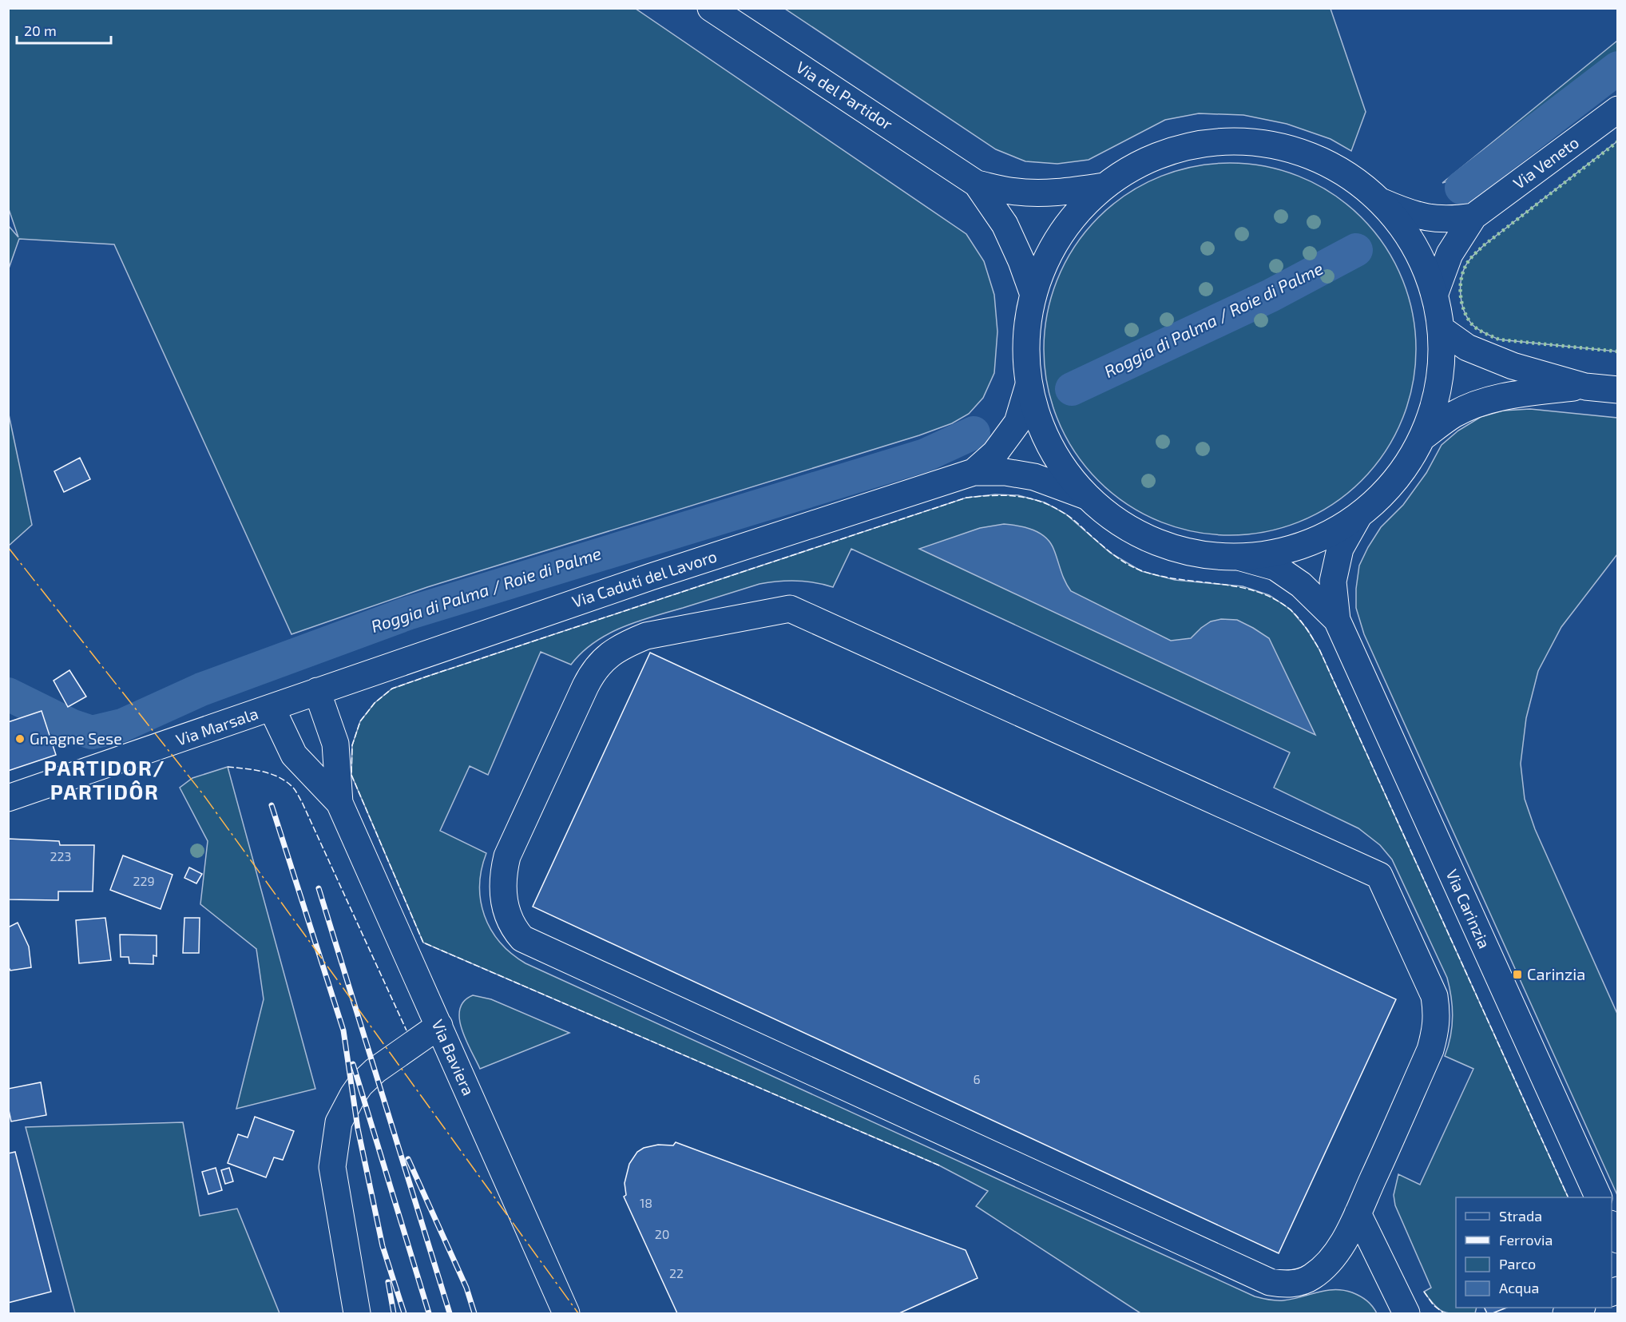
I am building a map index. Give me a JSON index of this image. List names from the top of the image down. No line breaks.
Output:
{"streets":{"street":["Via del Partidor","Via Veneto","Via Caduti del Lavoro","Via Marsala","Via Carinzia","Via Baviera"]},"crossings":[["Via Caduti del Lavoro","Via Marsala"],["Via Caduti del Lavoro","Via Baviera"],["Via Marsala","Via Baviera"]],"districts":["PARTIDOR/ PARTIDÔR"],"water":["Roggia di Palma / Roie di Palme"],"places":{"other":["Gnagne Sese"],"transit":["Carinzia"]},"house_numbers":["223","229","6","18","20","22"],"legend":["Strada","Ferrovia","Parco","Acqua"],"scale_bar":"20 m"}
